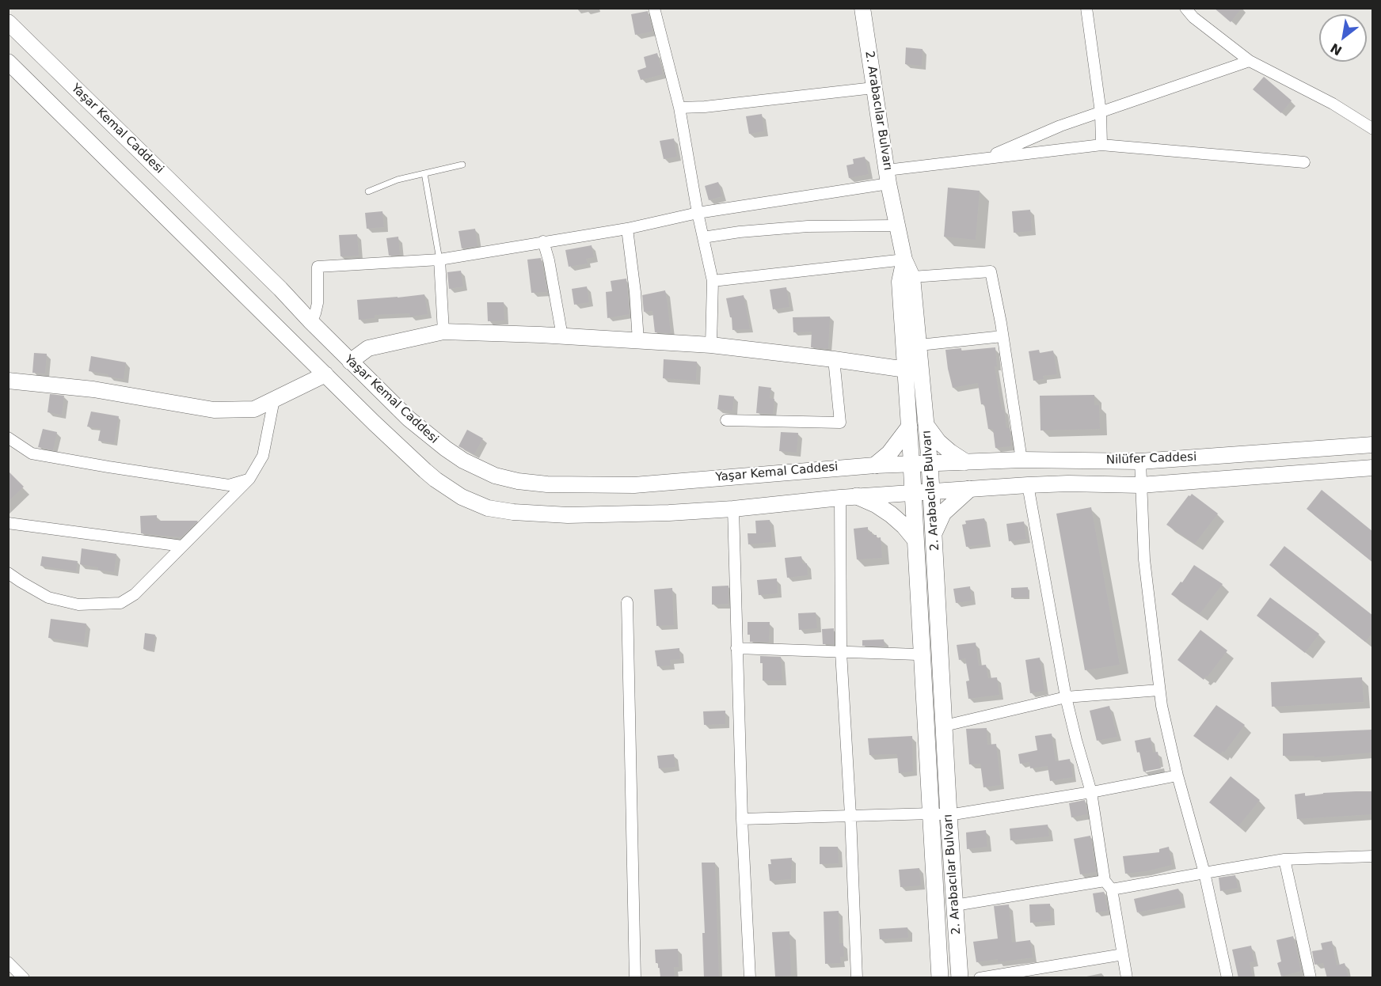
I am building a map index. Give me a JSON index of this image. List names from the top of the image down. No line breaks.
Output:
{"streets":{"main road":["2. Arabacılar Bulvarı"],"street":["Yaşar Kemal Caddesi","Nilüfer Caddesi"]},"crossings":[["2. Arabacılar Bulvarı","Yaşar Kemal Caddesi"],["2. Arabacılar Bulvarı","Nilüfer Caddesi"],["Yaşar Kemal Caddesi","Nilüfer Caddesi"]],"north":"bottom left"}
